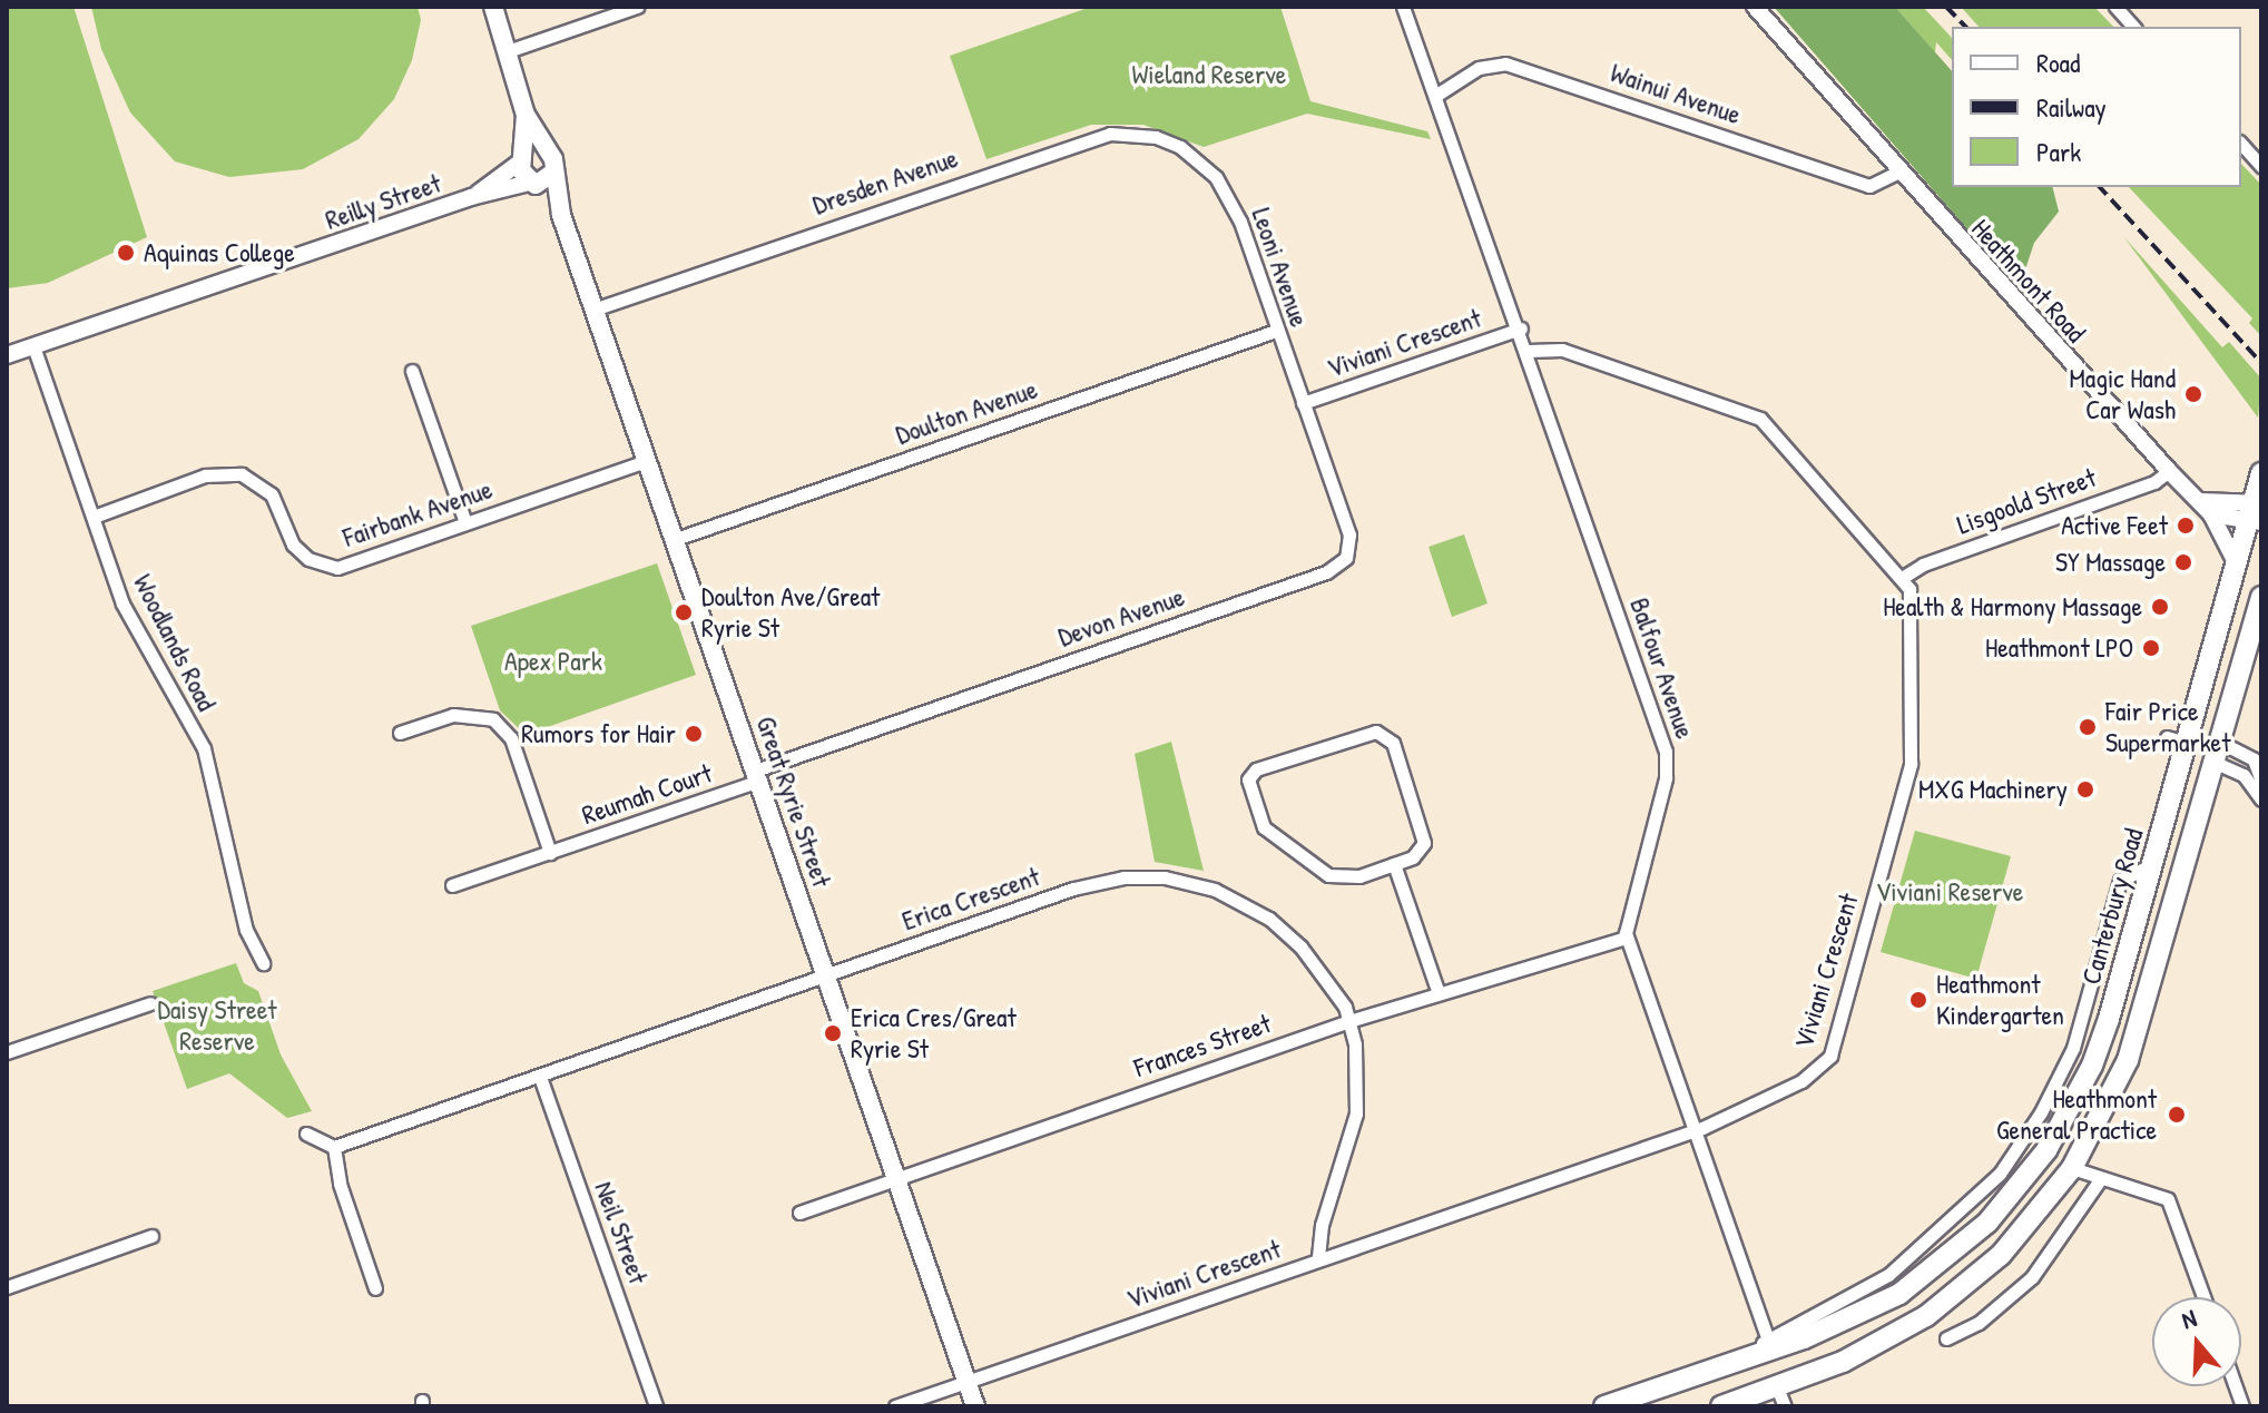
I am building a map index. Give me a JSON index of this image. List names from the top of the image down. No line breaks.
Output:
{"streets":{"main road":["Great Ryrie Street","Canterbury Road"],"street":["Wainui Avenue","Dresden Avenue","Reilly Street","Leoni Avenue","Heathmont Road","Viviani Crescent","Doulton Avenue","Lisgoold Street","Fairbank Avenue","Devon Avenue","Woodlands Road","Balfour Avenue","Reumah Court","Erica Crescent","Frances Street","Neil Street"]},"crossings":[["Wainui Avenue","Heathmont Road"],["Wainui Avenue","Balfour Avenue"],["Dresden Avenue","Leoni Avenue"],["Dresden Avenue","Great Ryrie Street"],["Reilly Street","Woodlands Road"],["Reilly Street","Great Ryrie Street"],["Leoni Avenue","Viviani Crescent"],["Leoni Avenue","Doulton Avenue"],["Leoni Avenue","Devon Avenue"],["Heathmont Road","Lisgoold Street"],["Heathmont Road","Canterbury Road"],["Viviani Crescent","Lisgoold Street"],["Viviani Crescent","Devon Avenue"],["Viviani Crescent","Balfour Avenue"],["Viviani Crescent","Great Ryrie Street"],["Viviani Crescent","Erica Crescent"],["Doulton Avenue","Great Ryrie Street"],["Fairbank Avenue","Woodlands Road"],["Fairbank Avenue","Great Ryrie Street"],["Devon Avenue","Reumah Court"],["Devon Avenue","Great Ryrie Street"],["Balfour Avenue","Canterbury Road"],["Balfour Avenue","Frances Street"],["Reumah Court","Great Ryrie Street"],["Great Ryrie Street","Erica Crescent"],["Great Ryrie Street","Frances Street"],["Erica Crescent","Frances Street"],["Erica Crescent","Neil Street"]],"parks":["Wieland Reserve","Apex Park","Viviani Reserve","Daisy Street Reserve"],"places":["Aquinas College","Magic Hand Car Wash","Active Feet","SY Massage","Health & Harmony Massage","Doulton Ave/Great Ryrie St","Heathmont LPO","Fair Price Supermarket","Rumors for Hair","MXG Machinery","Heathmont Kindergarten","Erica Cres/Great Ryrie St","Heathmont General Practice"],"legend":["Road","Railway","Park"],"north":"top"}
